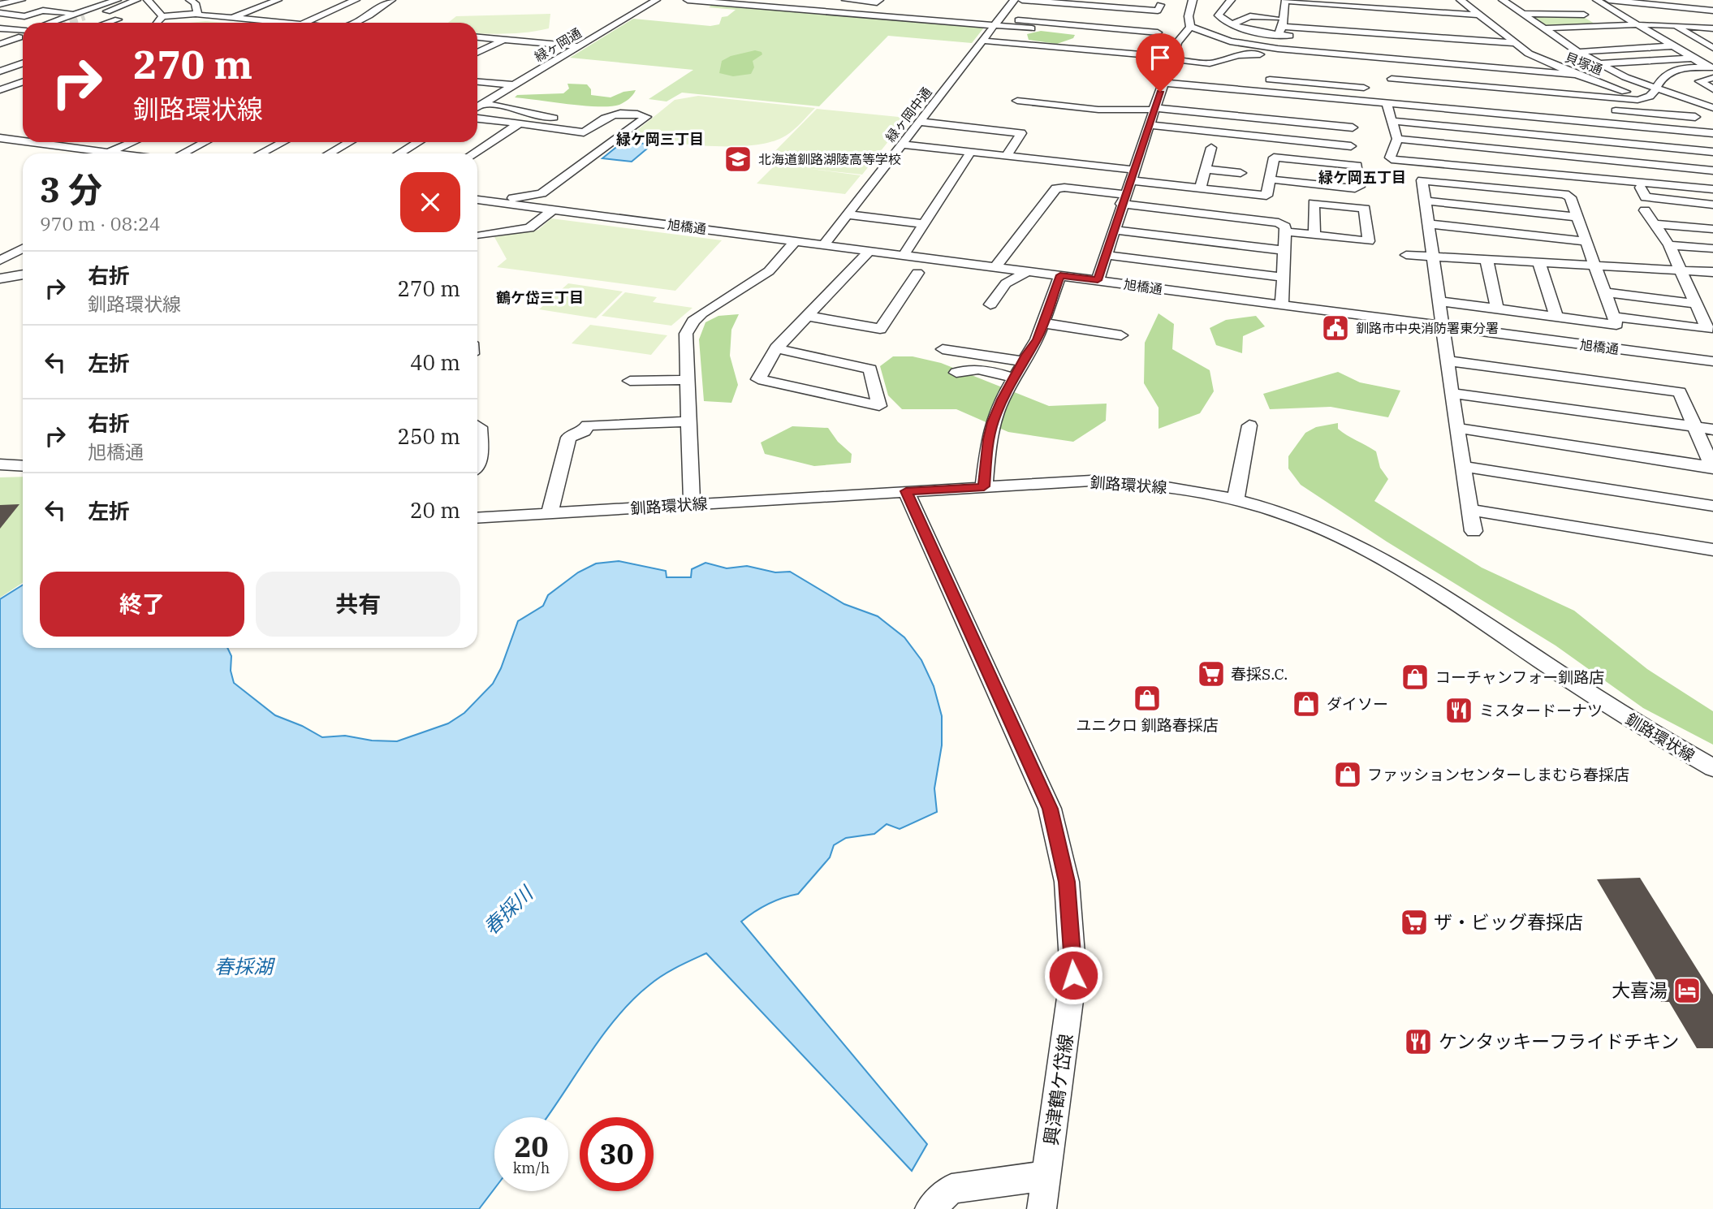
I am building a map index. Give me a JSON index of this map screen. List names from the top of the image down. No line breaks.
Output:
{"streets":{"street":["緑ヶ岡通","貝塚通","緑ヶ岡中通","旭橋通","釧路環状線","興津鶴ケ岱線"]},"crossings":[["緑ヶ岡中通","旭橋通"],["釧路環状線","興津鶴ケ岱線"]],"districts":["緑ケ岡三丁目","緑ケ岡五丁目","鶴ケ岱三丁目"],"water":["春採川","春採湖"],"places":{"school or university":["北海道釧路湖陵高等学校"],"public building":["釧路市中央消防署東分署"],"supermarket":["春採S.C.","ザ・ビッグ春採店"],"shop":["コーチャンフォー釧路店","ユニクロ 釧路春採店","ダイソー","ファッションセンターしまむら春採店"],"restaurant":["ミスタードーナツ","ケンタッキーフライドチキン"],"hotel":["大喜湯"]},"page":{"turn":["270 m","釧路環状線"],"heading":["3 分","970 m · 08:24"],"list":[{"name":"右折","note":"釧路環状線","value":"270 m"},{"name":"左折","value":"40 m"},{"name":"右折","note":"旭橋通","value":"250 m"},{"name":"左折","value":"20 m"}],"buttons":["終了","共有"],"speed":"20 km/h","limit":"30"}}
